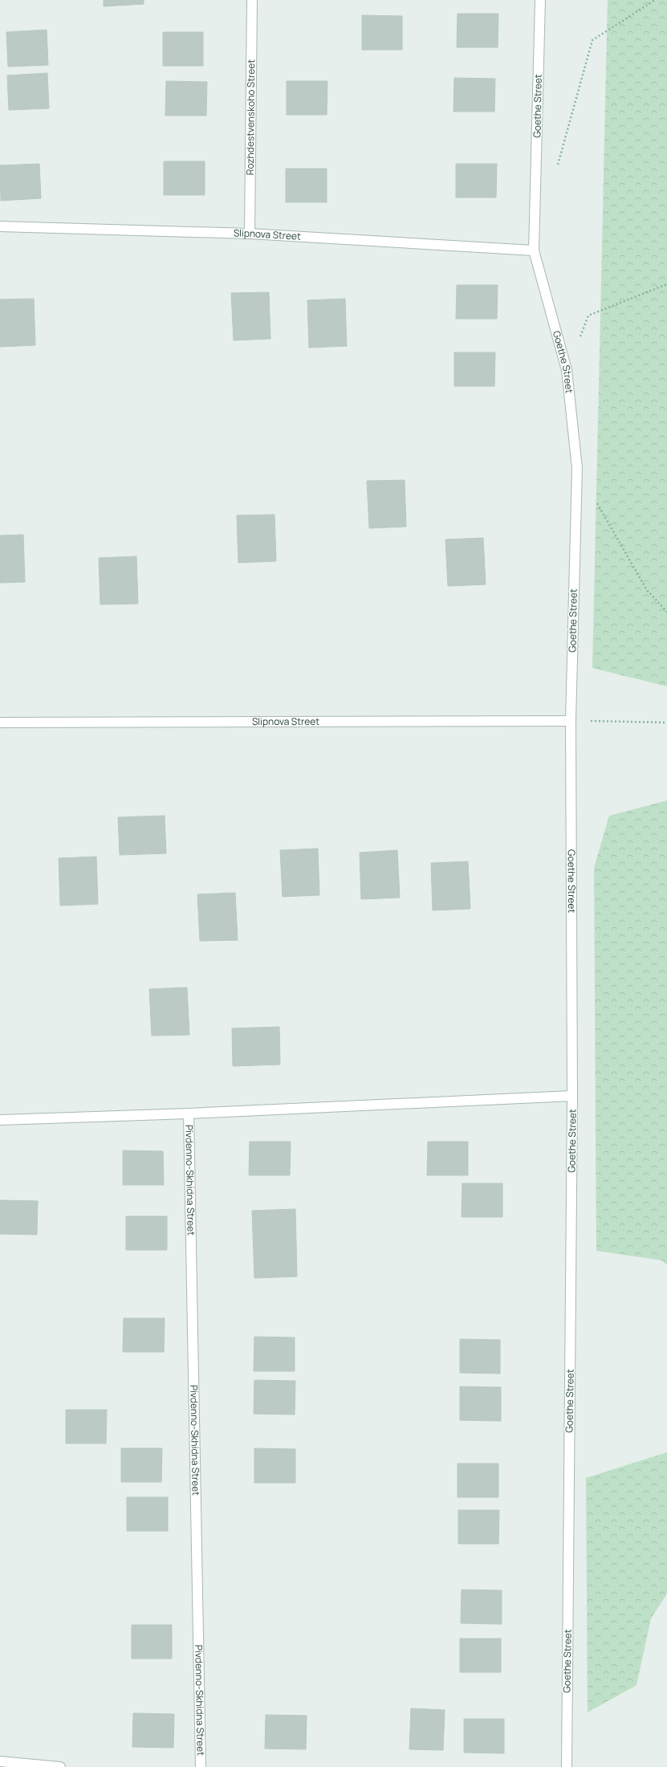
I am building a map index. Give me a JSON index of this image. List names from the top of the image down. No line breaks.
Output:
{"streets":{"street":["Goethe Street","Rozhdestvenskoho Street","Slipnova Street","Pivdenno-Skhidna Street"]},"crossings":[["Goethe Street","Slipnova Street"],["Rozhdestvenskoho Street","Slipnova Street"]]}
